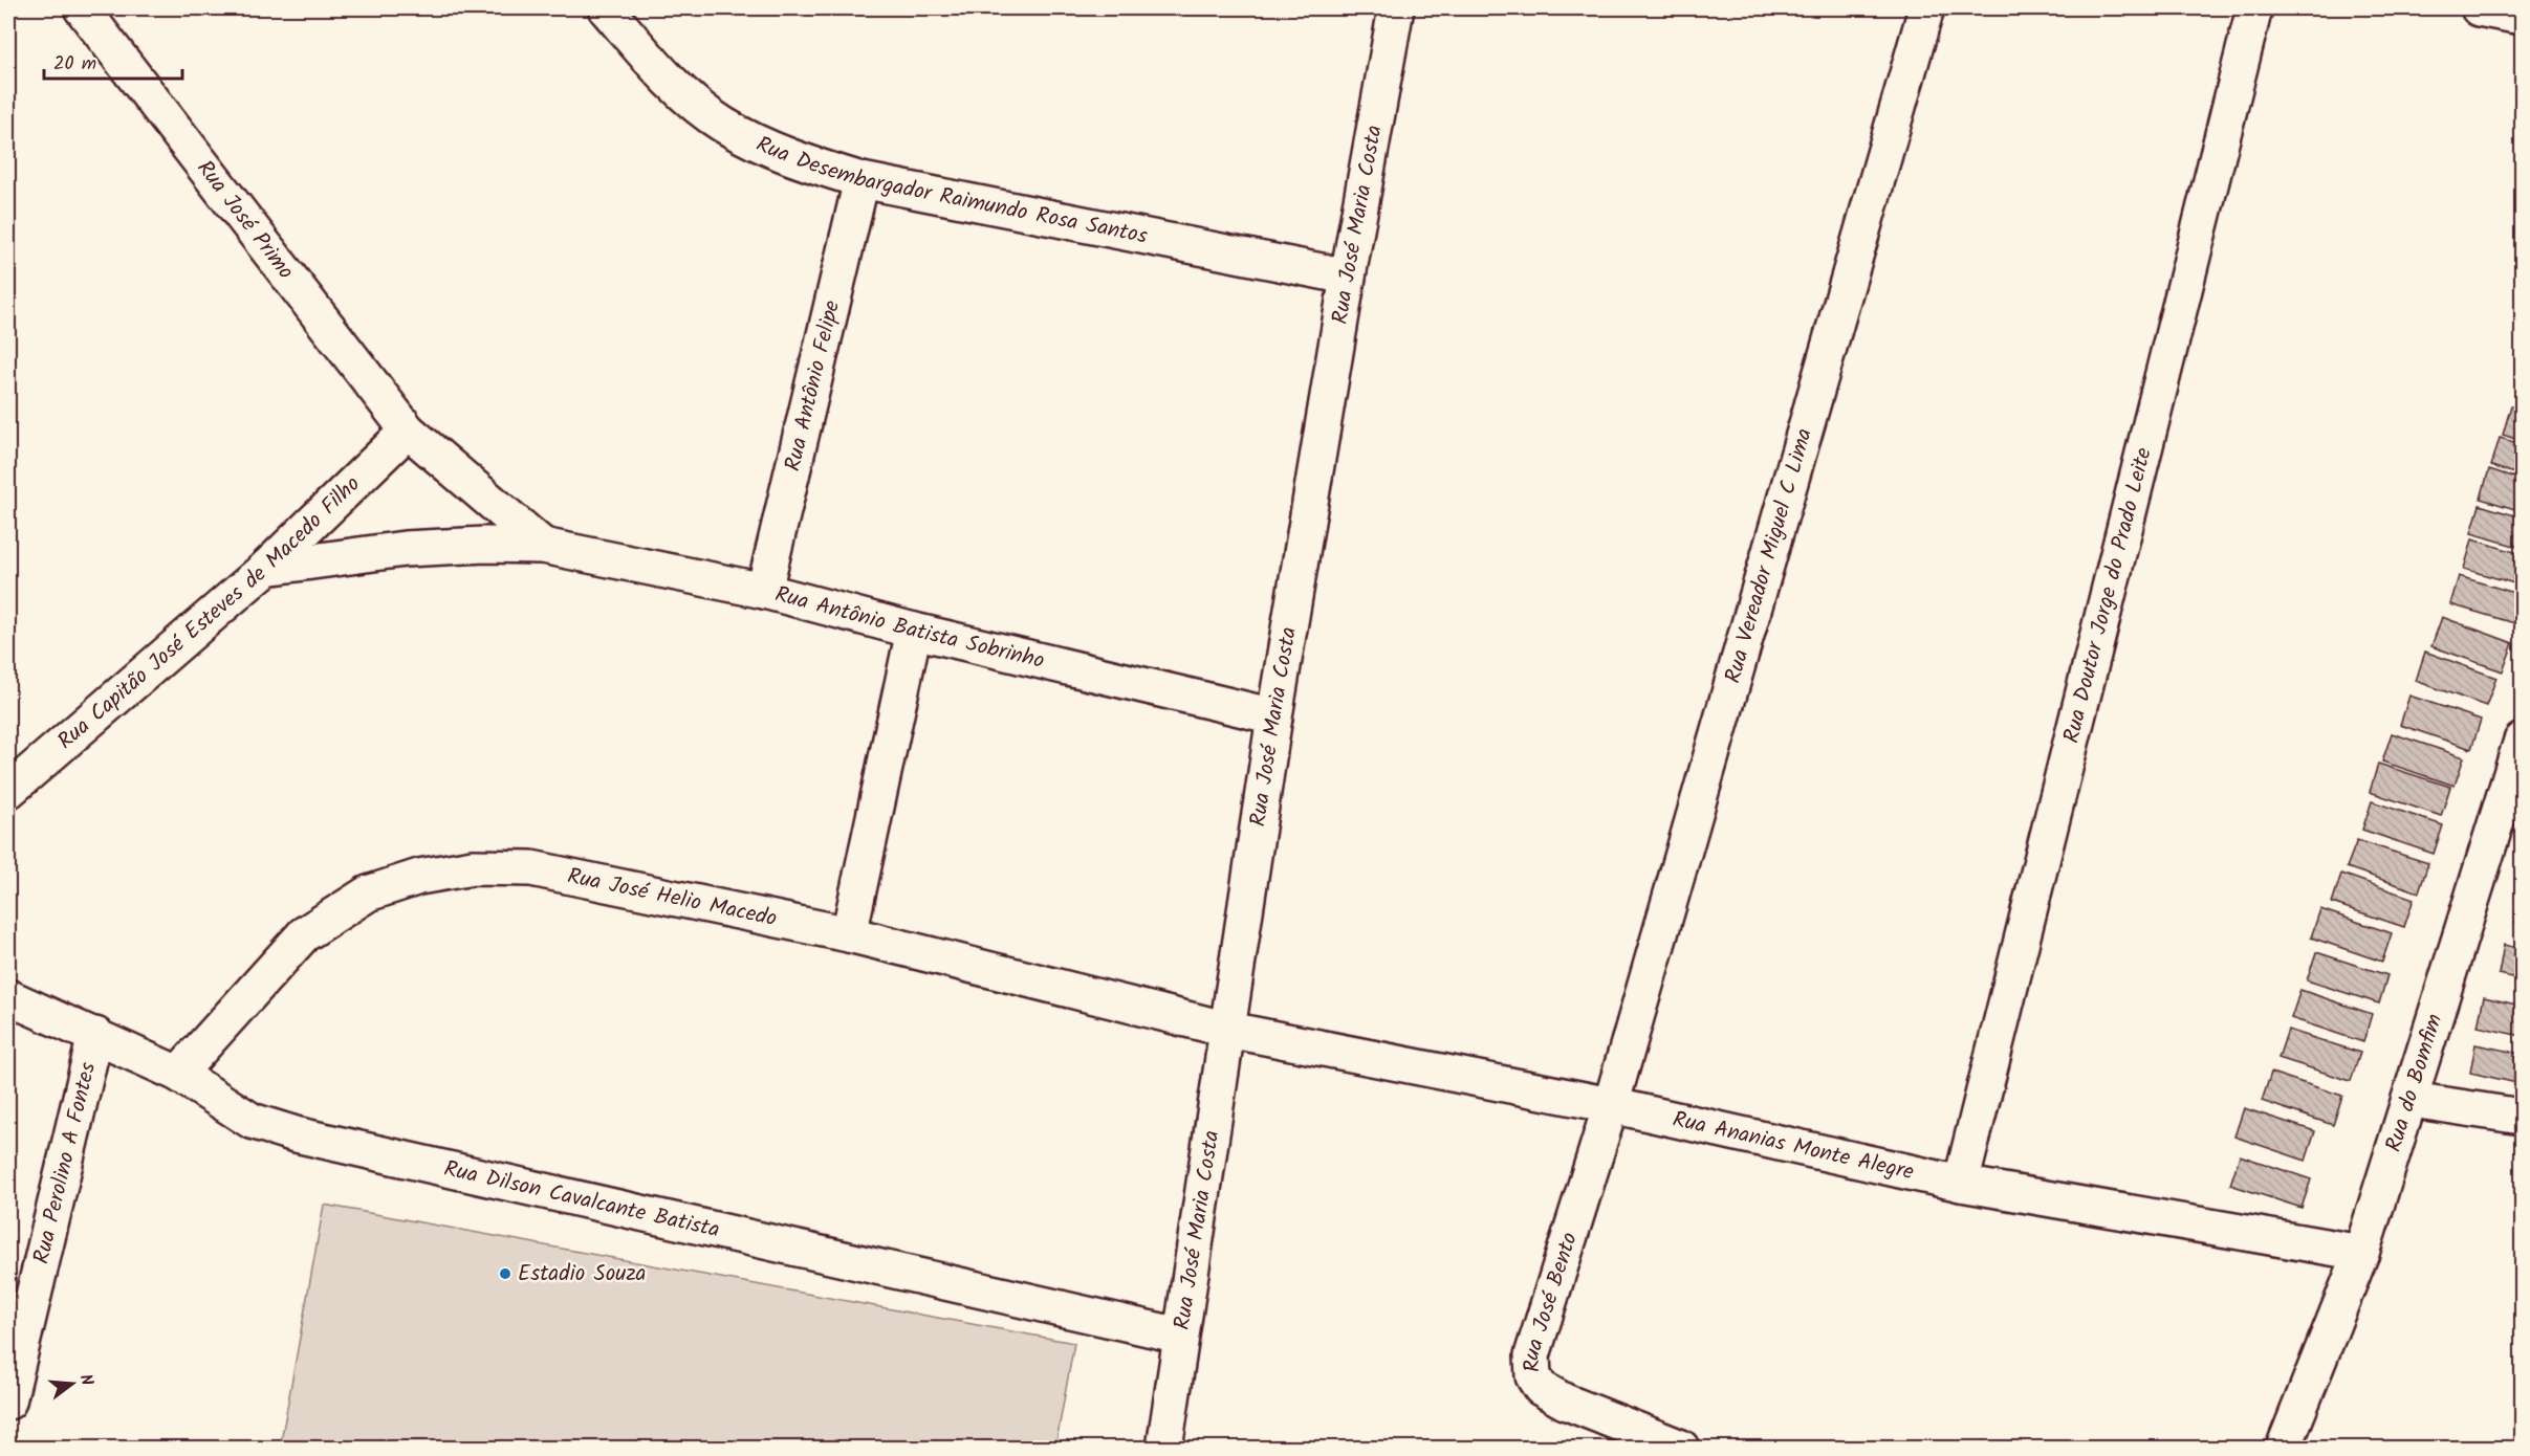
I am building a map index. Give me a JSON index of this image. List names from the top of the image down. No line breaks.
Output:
{"streets":{"street":["Rua Desembargador Raimundo Rosa Santos","Rua José Primo","Rua José Maria Costa","Rua Antônio Felipe","Rua Vereador Miguel C Lima","Rua Doutor Jorge do Prado Leite","Rua Capitão José Esteves de Macedo Filho","Rua Antônio Batista Sobrinho","Rua José Helio Macedo","Rua do Bomfim","Rua Ananias Monte Alegre","Rua Perolino A Fontes","Rua Dilson Cavalcante Batista","Rua José Bento"]},"crossings":[["Rua Desembargador Raimundo Rosa Santos","Rua José Maria Costa"],["Rua Desembargador Raimundo Rosa Santos","Rua Antônio Felipe"],["Rua José Primo","Rua Capitão José Esteves de Macedo Filho"],["Rua José Primo","Rua Antônio Batista Sobrinho"],["Rua José Maria Costa","Rua Antônio Batista Sobrinho"],["Rua José Maria Costa","Rua José Helio Macedo"],["Rua José Maria Costa","Rua Ananias Monte Alegre"],["Rua José Maria Costa","Rua Dilson Cavalcante Batista"],["Rua Antônio Felipe","Rua Antônio Batista Sobrinho"],["Rua Vereador Miguel C Lima","Rua Ananias Monte Alegre"],["Rua Vereador Miguel C Lima","Rua José Bento"],["Rua Doutor Jorge do Prado Leite","Rua Ananias Monte Alegre"],["Rua Capitão José Esteves de Macedo Filho","Rua Antônio Batista Sobrinho"],["Rua José Helio Macedo","Rua Ananias Monte Alegre"],["Rua José Helio Macedo","Rua Dilson Cavalcante Batista"],["Rua do Bomfim","Rua Ananias Monte Alegre"],["Rua Ananias Monte Alegre","Rua José Bento"],["Rua Perolino A Fontes","Rua Dilson Cavalcante Batista"]],"places":["Estadio Souza"],"scale_bar":"20 m","north":"right"}
